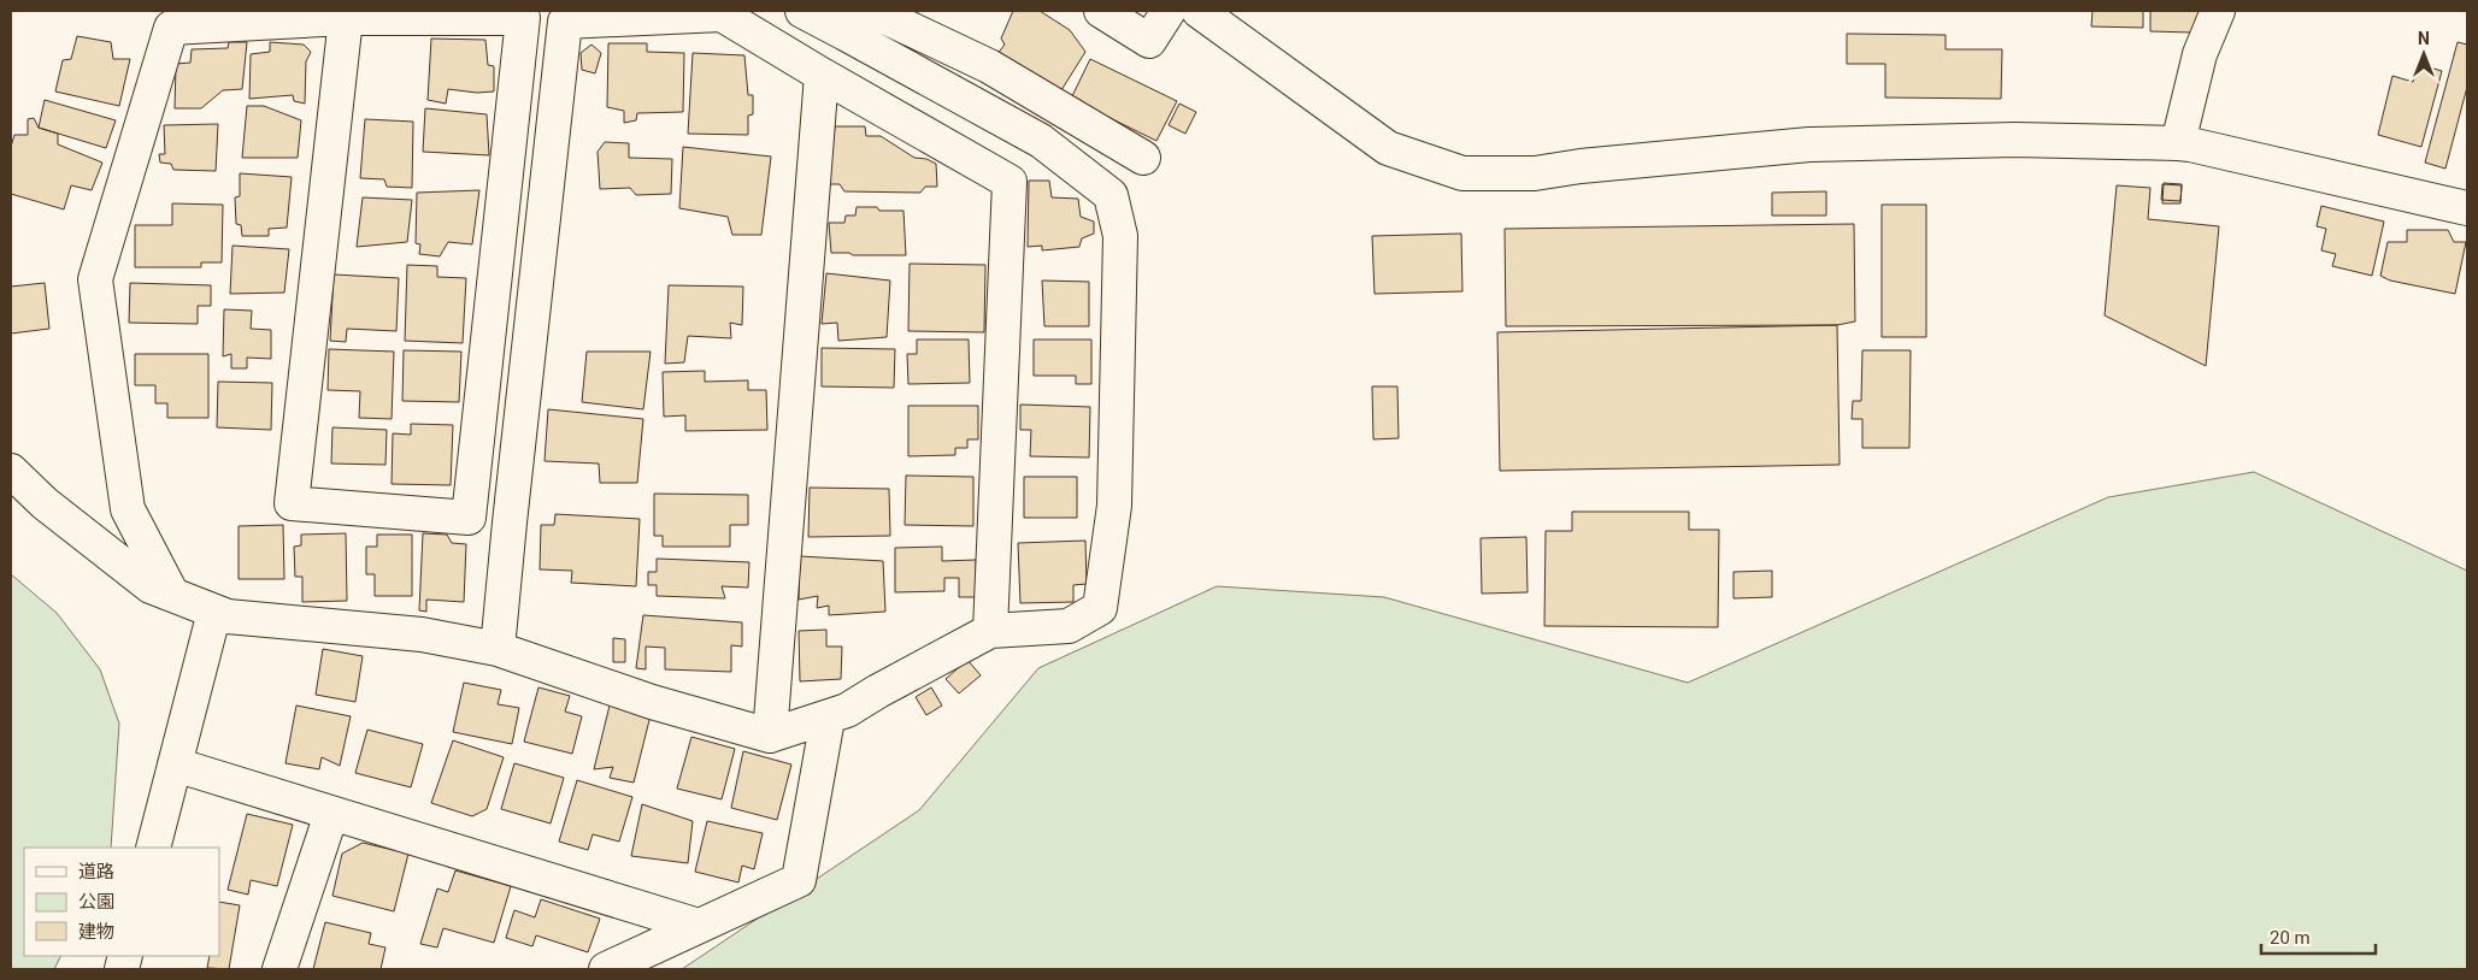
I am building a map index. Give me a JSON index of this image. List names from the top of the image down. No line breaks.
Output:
{"legend":["道路","公園","建物"],"scale_bar":"20 m","north":"top"}
